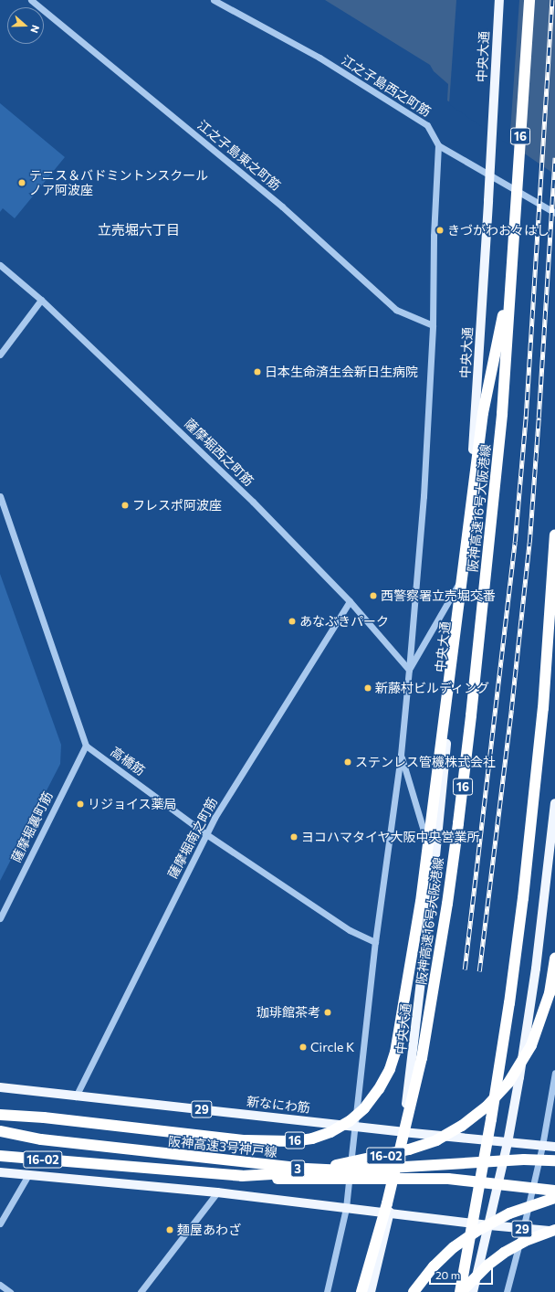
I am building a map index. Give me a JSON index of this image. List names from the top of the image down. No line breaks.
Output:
{"streets":{"highway":["16","阪神高速16号大阪港線","阪神高速3号神戸線","16-02","3"],"main road":["中央大通","新なにわ筋","29"],"street":["江之子島西之町筋","江之子島東之町筋","薩摩堀西之町筋","高橋筋","薩摩堀裏町筋","薩摩堀南之町筋"]},"crossings":[["中央大通","新なにわ筋"],["中央大通","29"],["16","阪神高速16号大阪港線"],["薩摩堀西之町筋","薩摩堀南之町筋"],["高橋筋","薩摩堀裏町筋"],["高橋筋","薩摩堀南之町筋"],["薩摩堀南之町筋","新なにわ筋"],["16-02","3"]],"districts":["立売堀六丁目"],"places":["テニス＆バドミントンスクール ノア阿波座","きづがわお々はし","日本生命済生会新日生病院","フレスポ阿波座","西警察署立売堀交番","あなぶきパーク","新藤村ビルディング","ステンレス管機株式会社","リジョイス薬局","ヨコハマタイヤ大阪中央営業所","珈琲館茶考","Circle K","麺屋あわざ"],"scale_bar":"20 m","north":"right"}
